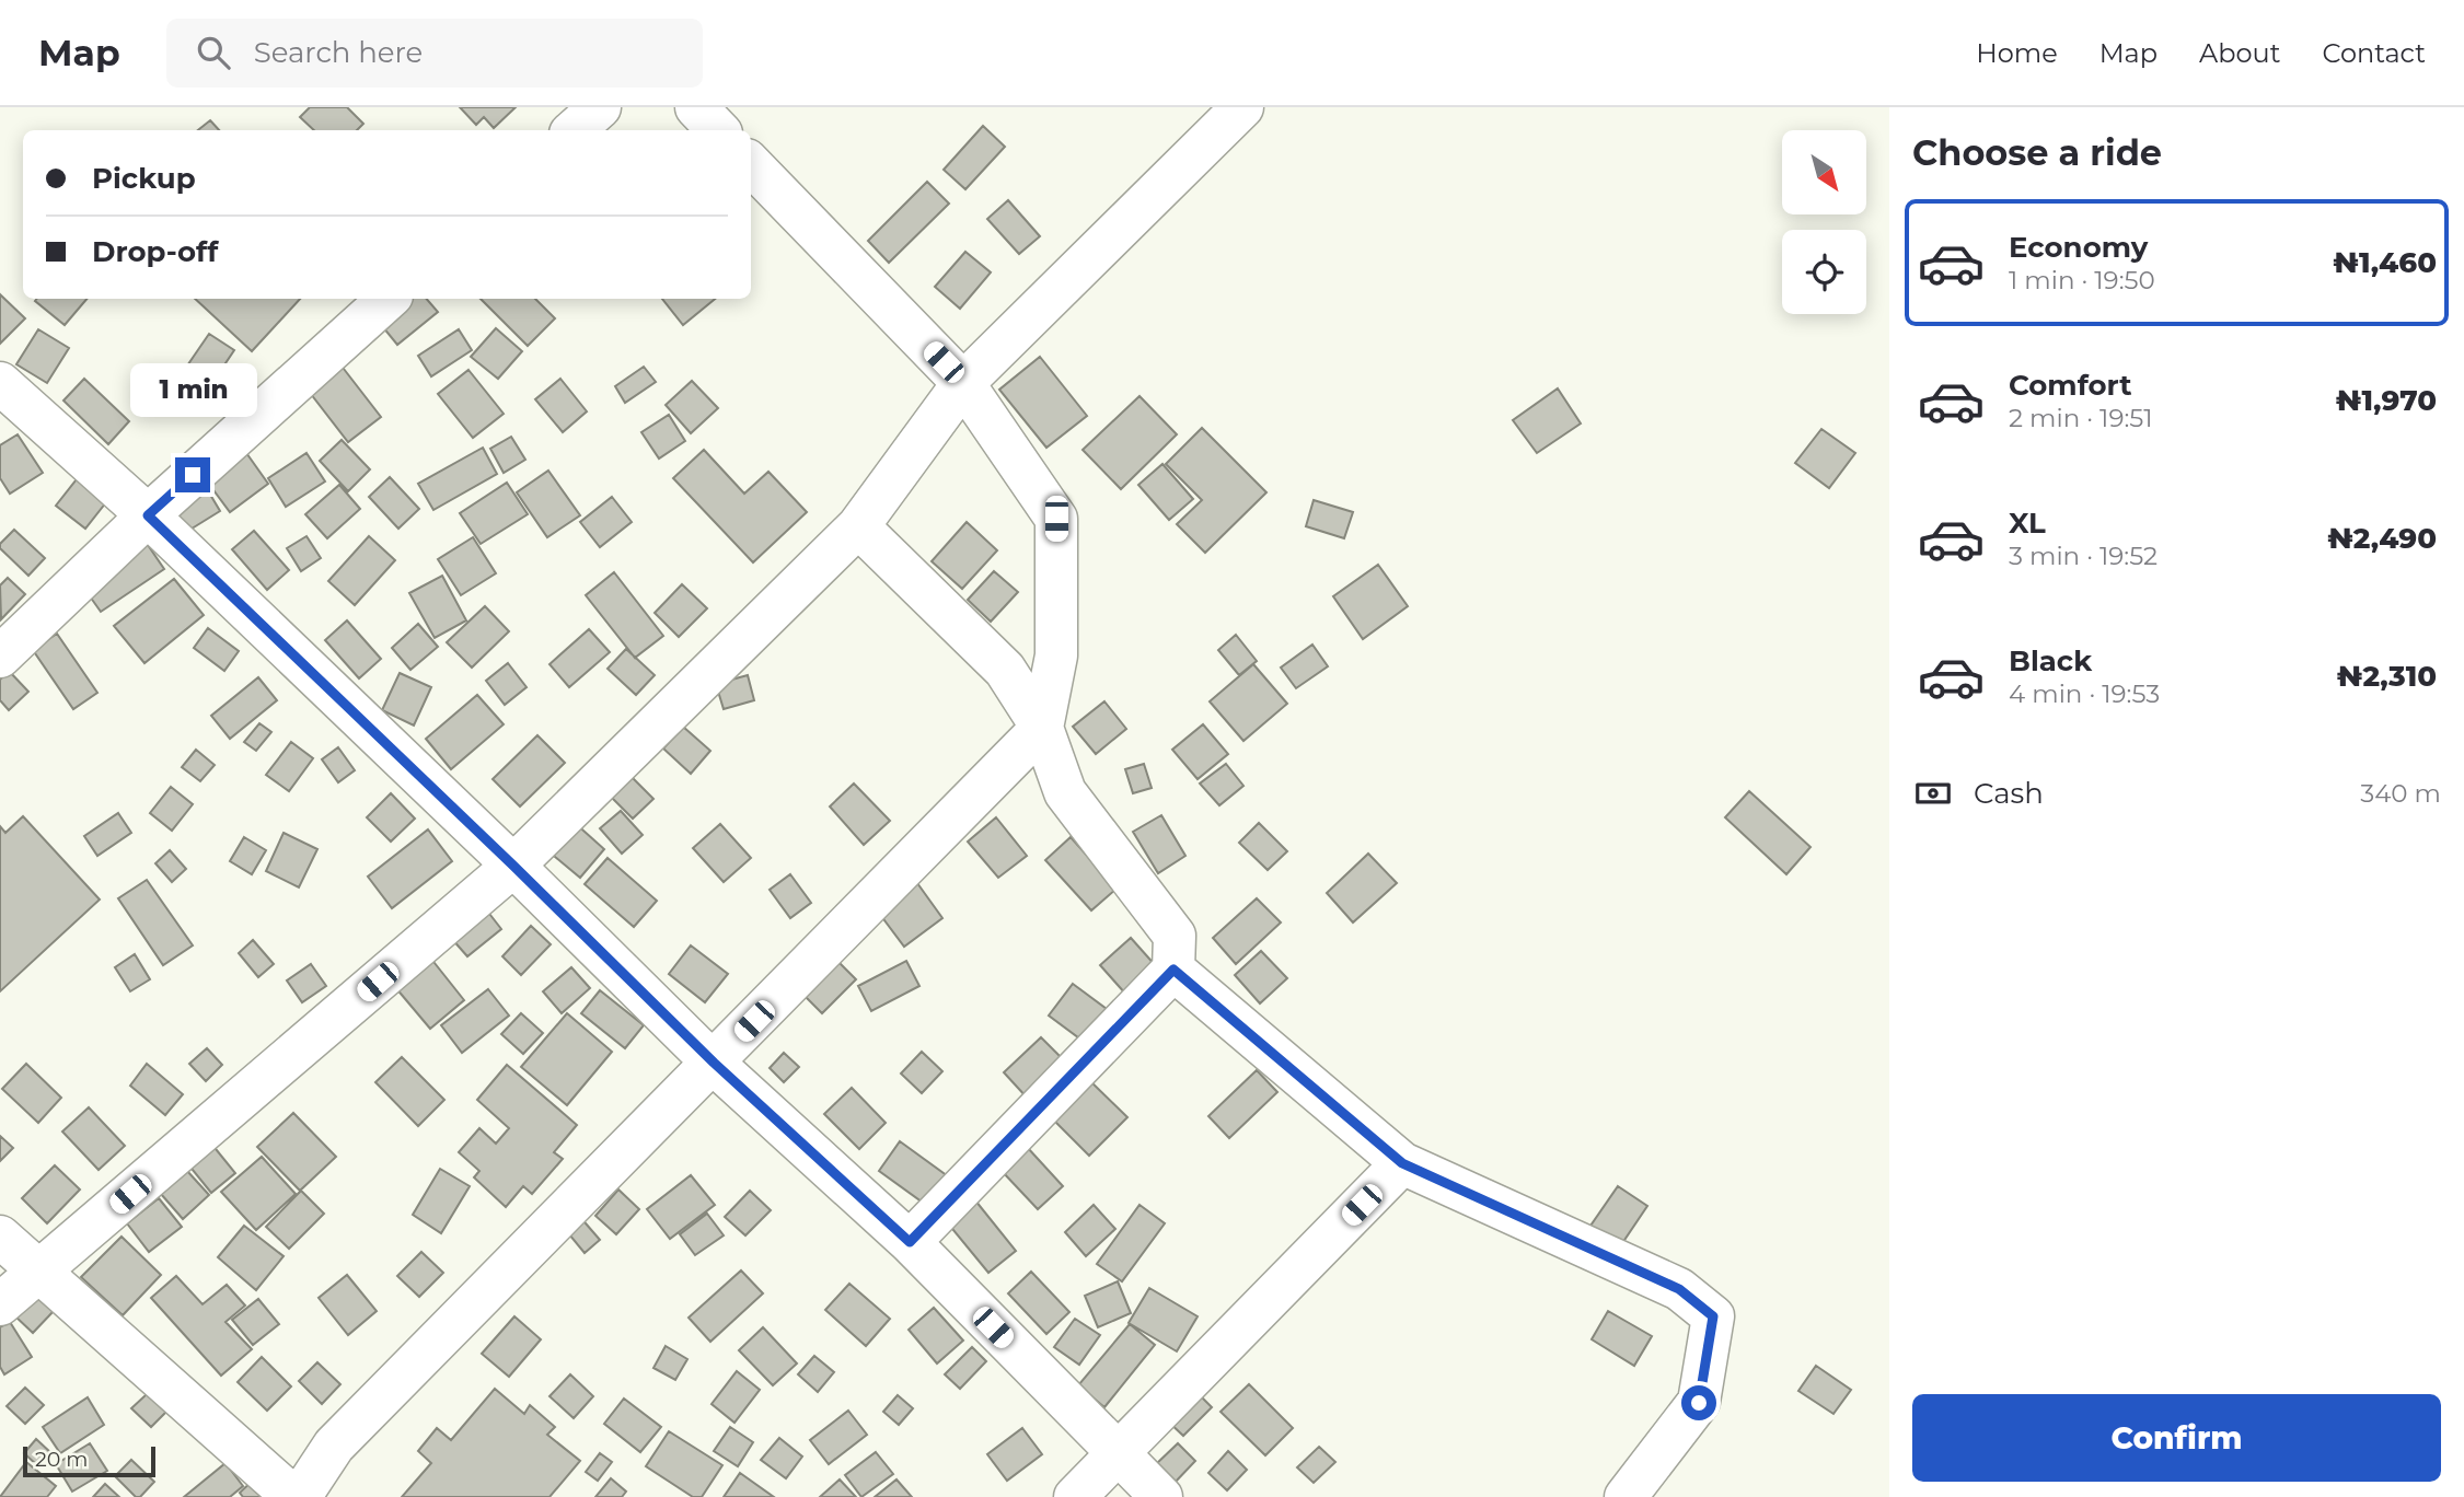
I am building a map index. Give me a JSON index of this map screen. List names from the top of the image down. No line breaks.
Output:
{"scale_bar":"20 m","north":"bottom right","page":{"header":"Map","search":"Search here","nav":["Home","Map","About","Contact"],"heading":"Choose a ride","banner":["Pickup","Drop-off"],"list":[{"name":"Economy","note":"1 min · 19:50","value":"₦1,460"},{"name":"Comfort","note":"2 min · 19:51","value":"₦1,970"},{"name":"XL","note":"3 min · 19:52","value":"₦2,490"},{"name":"Black","note":"4 min · 19:53","value":"₦2,310"}],"bubble":"1 min","pay":["Cash","340 m"],"buttons":"Confirm","scale":"20 m"}}
